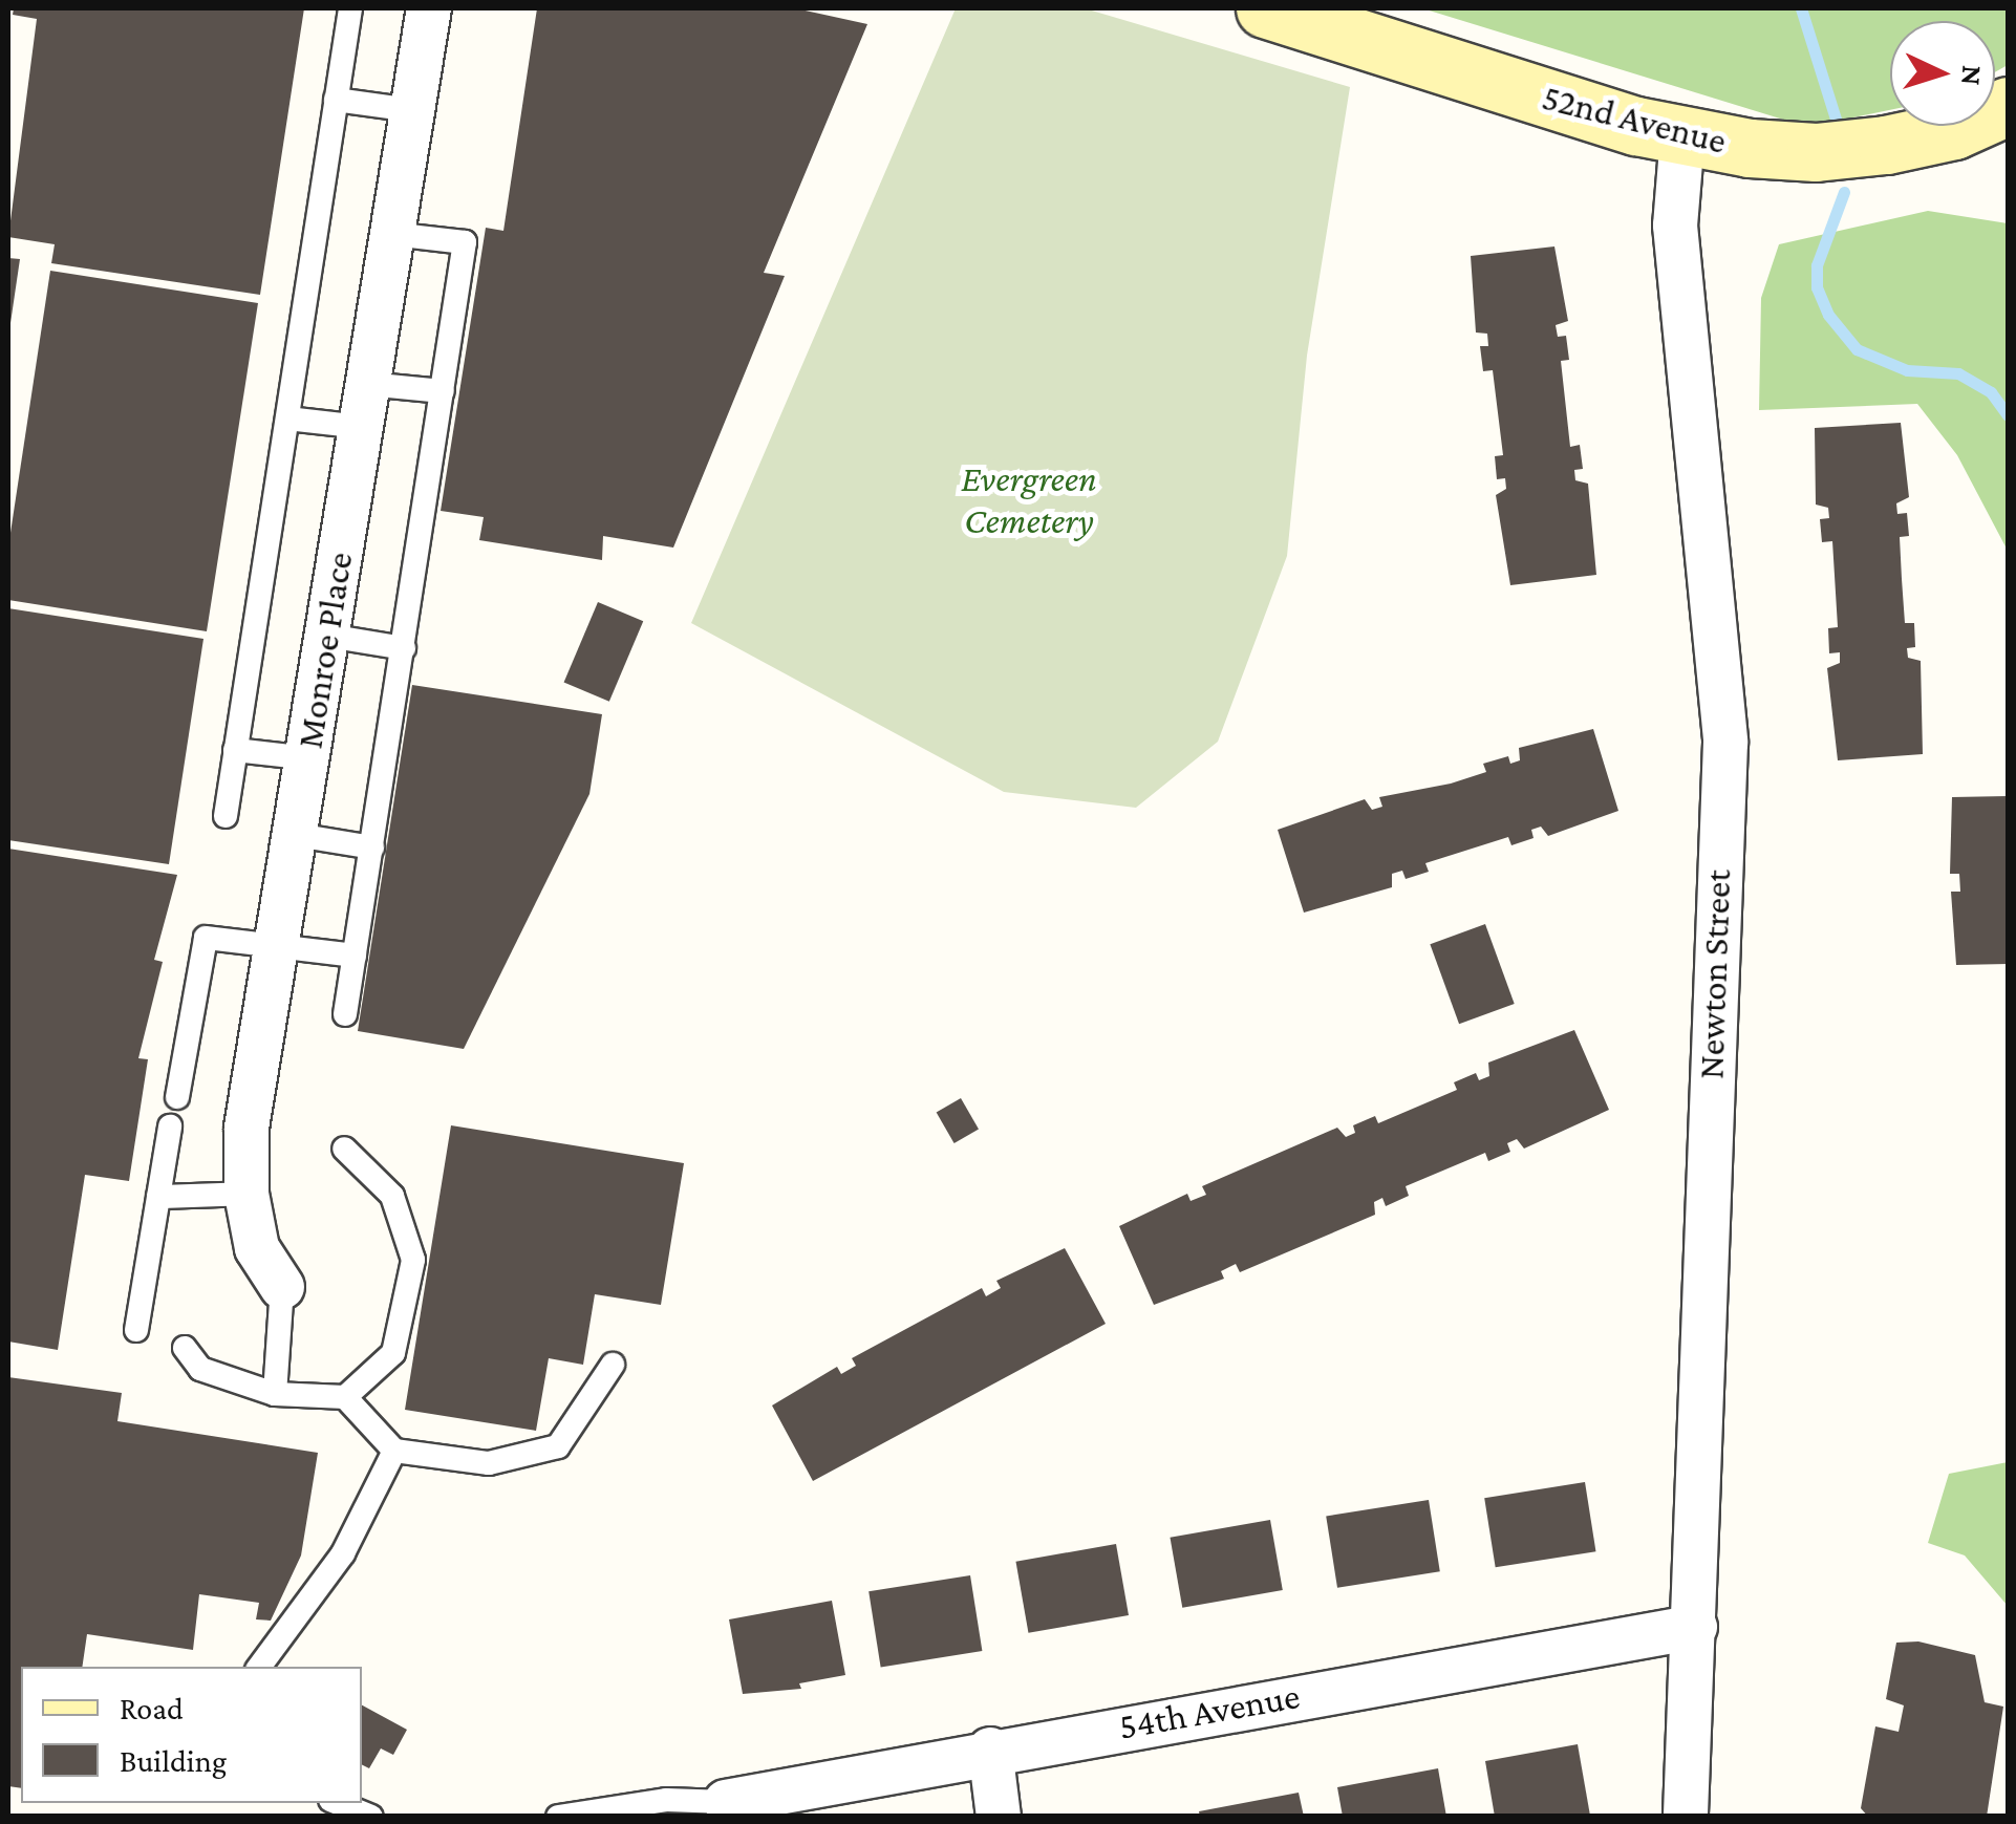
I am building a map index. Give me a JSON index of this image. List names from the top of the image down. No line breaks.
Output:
{"streets":{"street":["52nd Avenue","Monroe Place","Newton Street","54th Avenue"]},"crossings":[["52nd Avenue","Newton Street"],["Newton Street","54th Avenue"]],"parks":["Evergreen Cemetery"],"legend":["Road","Building"],"north":"right"}
